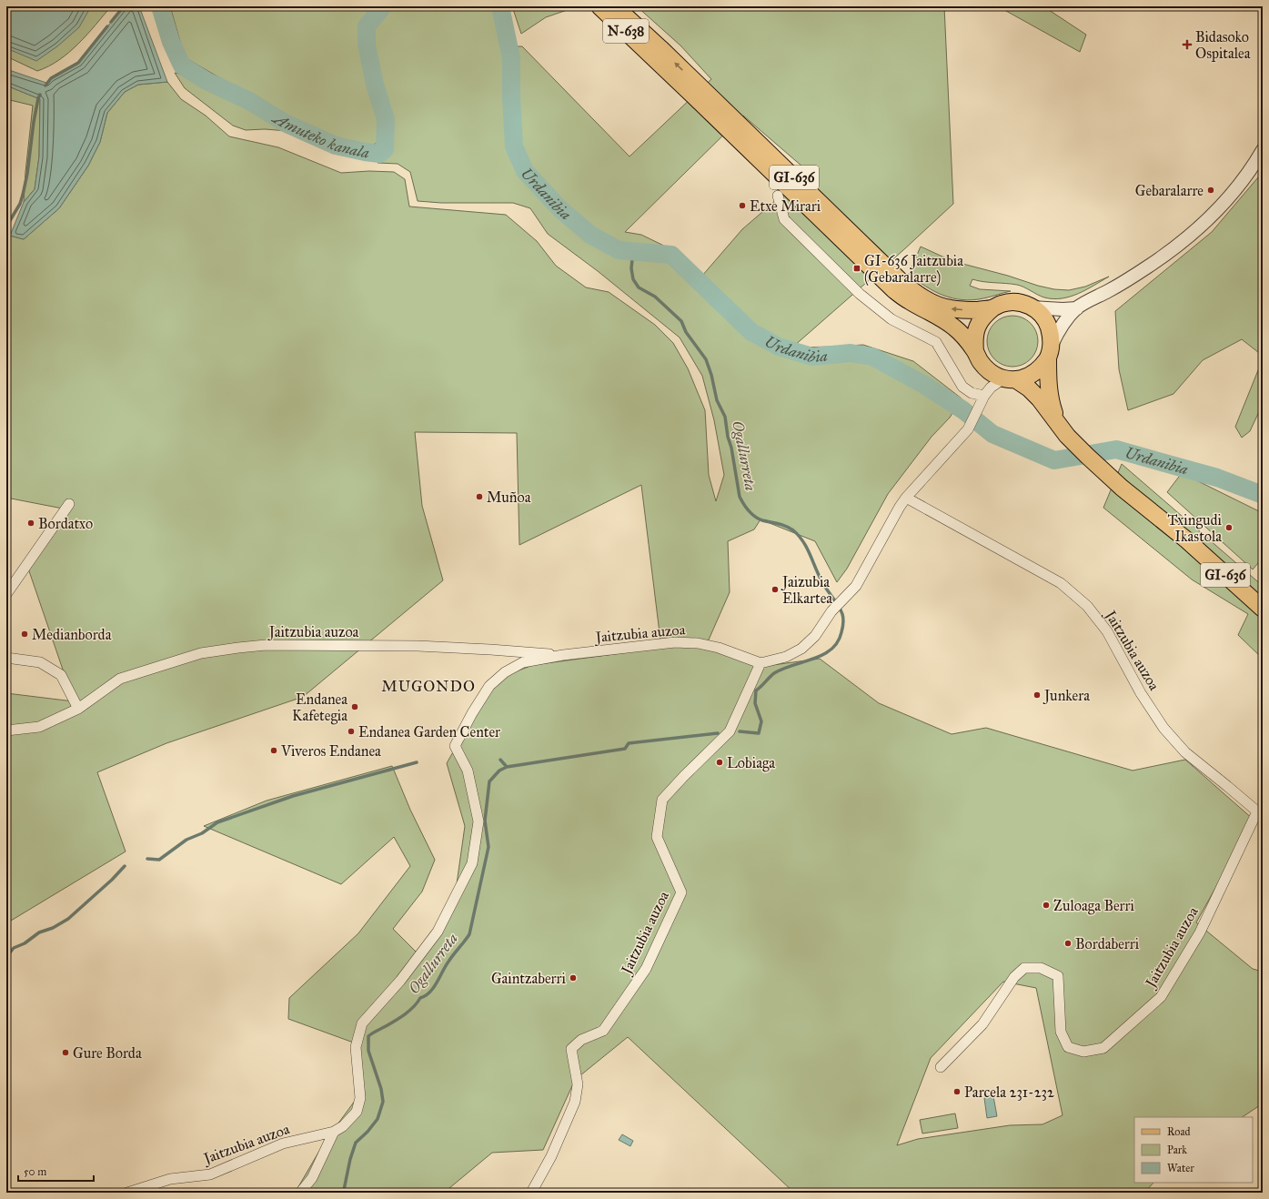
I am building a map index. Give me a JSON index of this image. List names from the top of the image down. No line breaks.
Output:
{"streets":{"main road":["N-638","GI-636"],"street":["Jaitzubia auzoa"]},"crossings":[["N-638","GI-636"]],"districts":["MUGONDO"],"water":["Amuteko kanala","Urdanibia","Ogallurreta"],"places":{"health":["Bidasoko Ospitalea"],"other":["Gebaralarre","Etxe Mirari","Muñoa","Bordatxo","Txingudi Ikastola","Jaizubia Elkartea","Medianborda","Junkera","Endanea Kafetegia","Endanea Garden Center","Viveros Endanea","Lobiaga","Zuloaga Berri","Bordaberri","Gaintzaberri","Gure Borda","Parcela 231-232"],"transit":["GI-636 Jaitzubia (Gebaralarre)"]},"legend":["Road","Park","Water"],"scale_bar":"50 m"}
